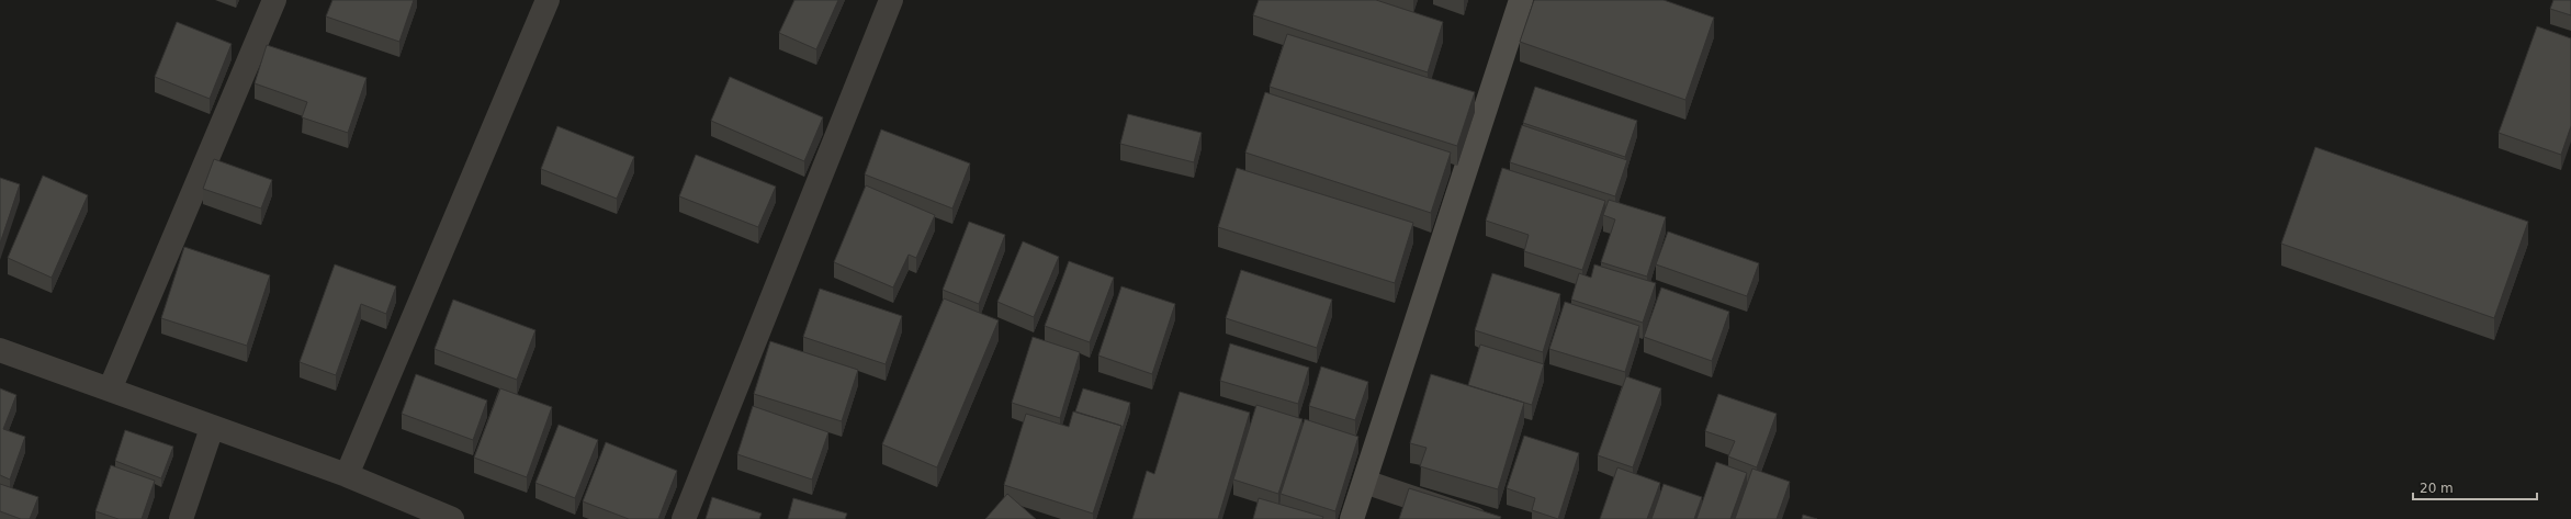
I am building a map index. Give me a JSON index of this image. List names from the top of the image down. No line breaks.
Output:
{"scale_bar":"20 m"}
